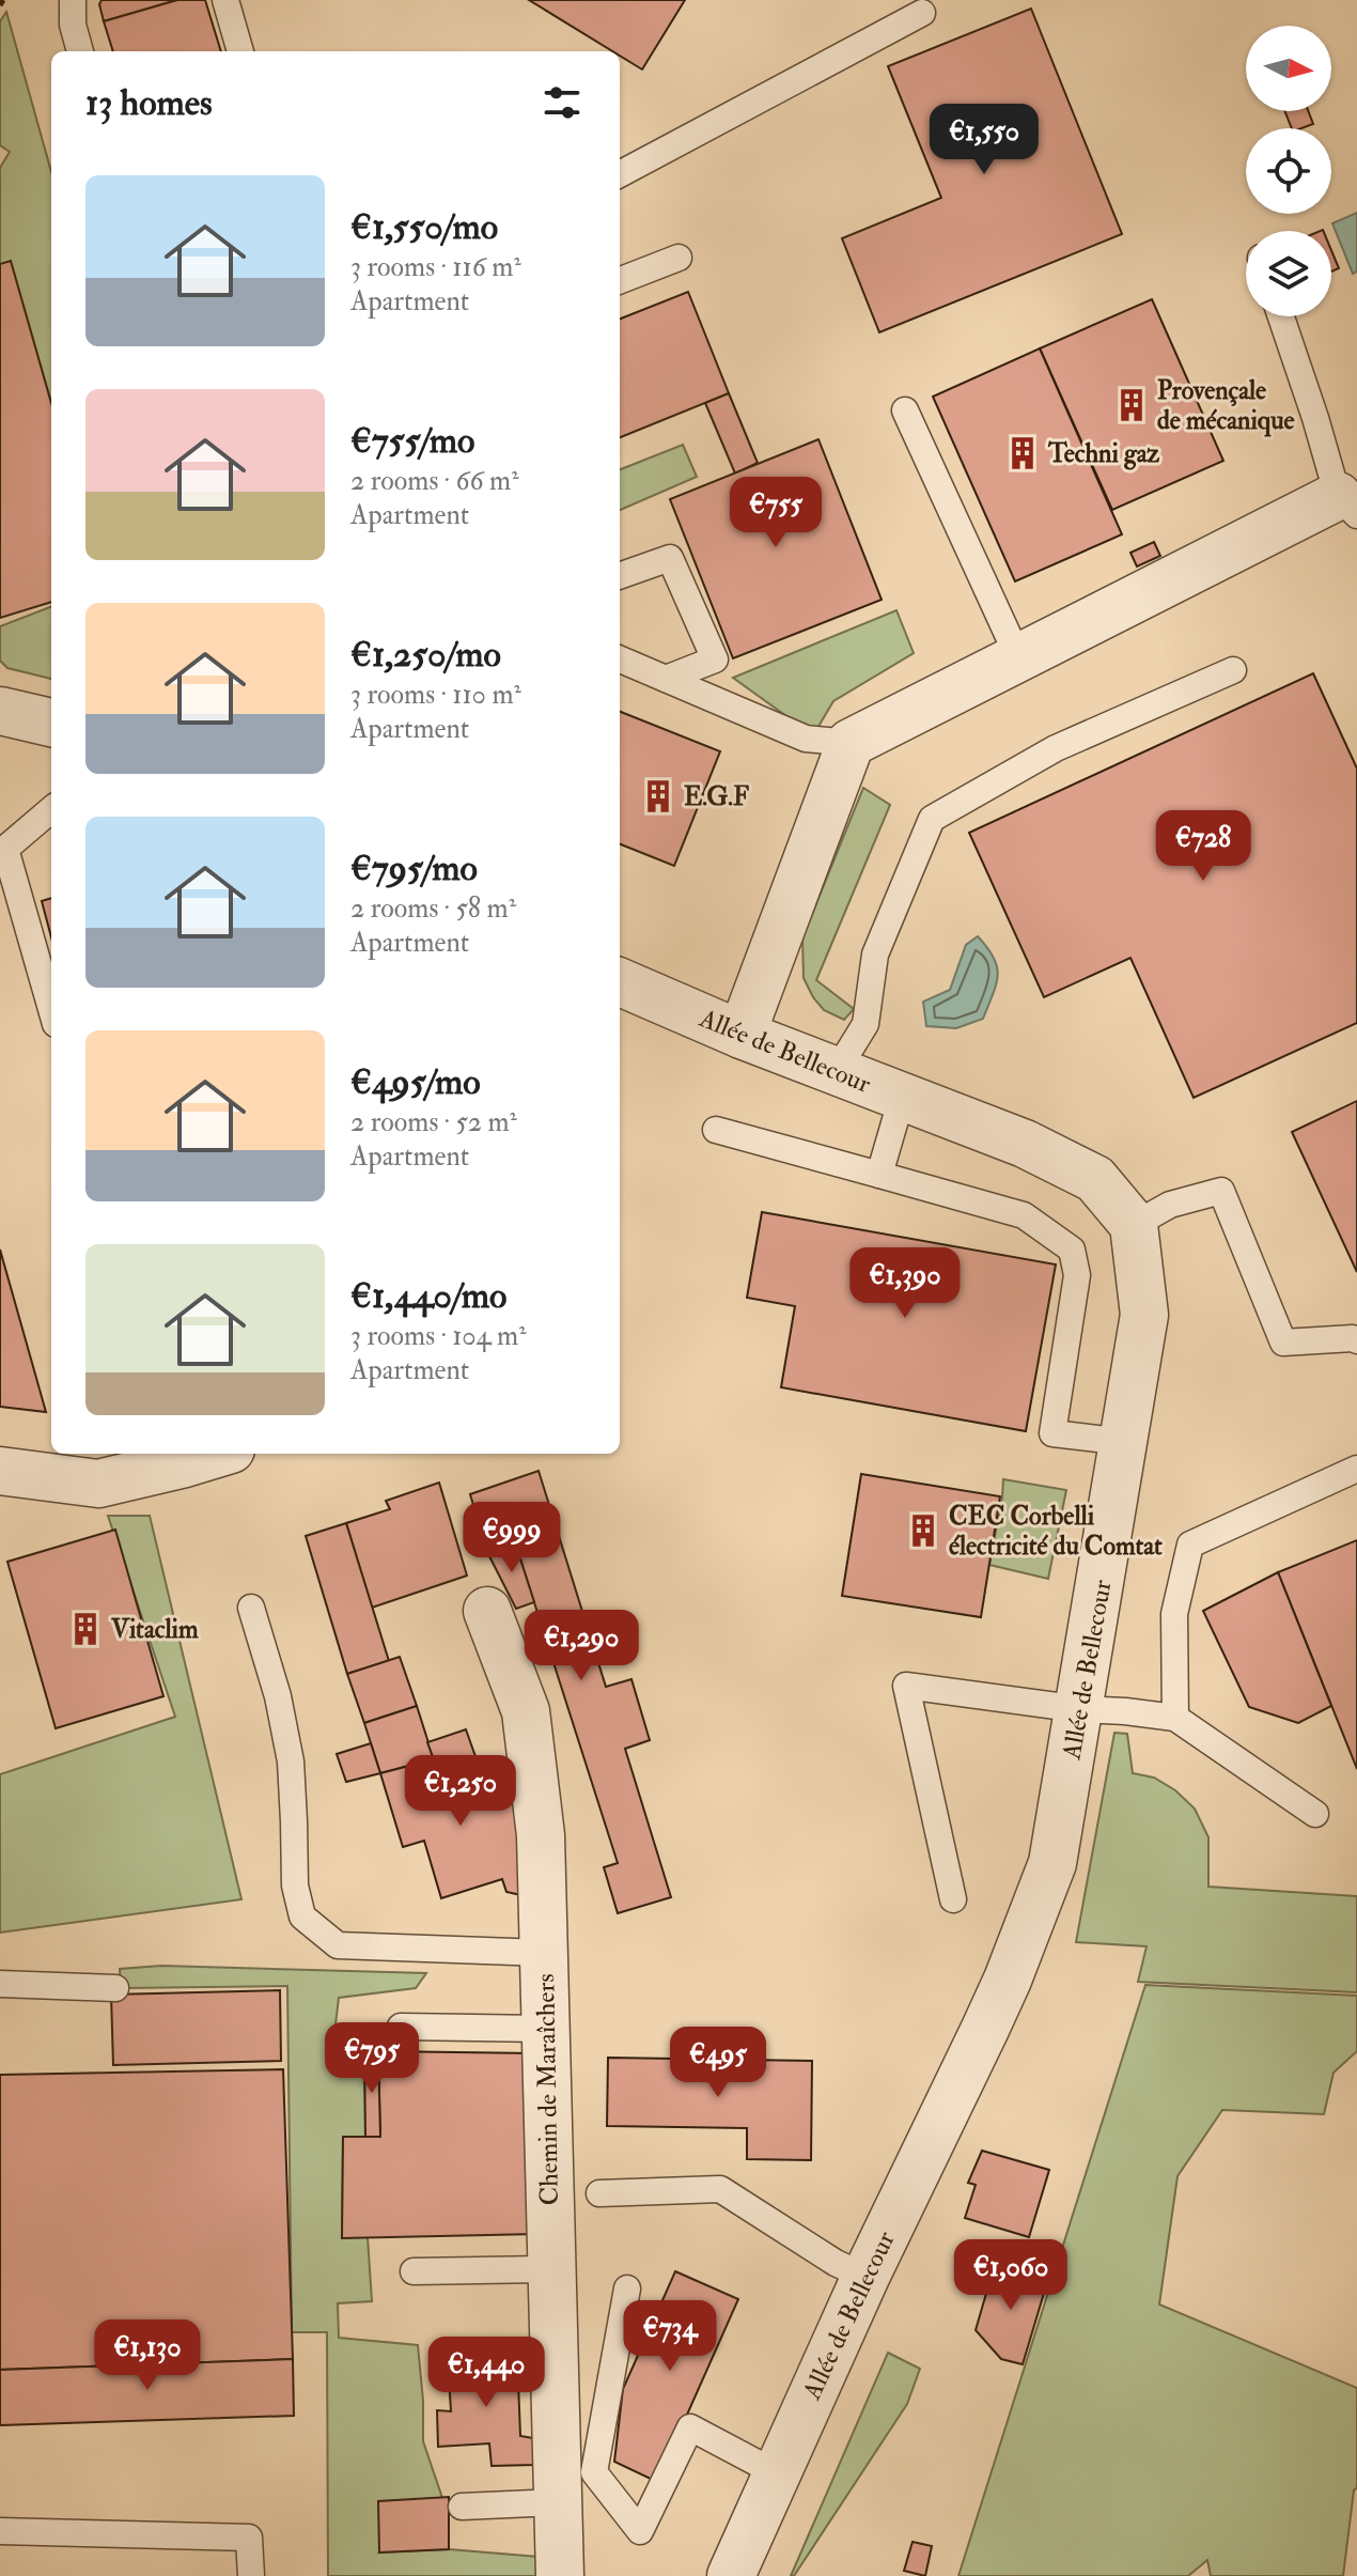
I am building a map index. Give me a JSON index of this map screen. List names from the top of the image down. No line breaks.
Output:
{"streets":{"street":["Allée de Bellecour","Chemin de Maraîchers"]},"places":{"building":["Provençale de mécanique","Techni gaz","E.G.F","CEC Corbelli électricité du Comtat","Vitaclim"]},"north":"right","page":{"heading":"13 homes","price":["€1,550","€755","€728","€1,390","€999","€1,290","€1,250","€795","€495","€1,060","€734","€1,130","€1,440"],"list":[{"name":"€1,550/mo","note":"3 rooms · 116 m² · Apartment"},{"name":"€755/mo","note":"2 rooms · 66 m² · Apartment"},{"name":"€1,250/mo","note":"3 rooms · 110 m² · Apartment"},{"name":"€795/mo","note":"2 rooms · 58 m² · Apartment"},{"name":"€495/mo","note":"2 rooms · 52 m² · Apartment"},{"name":"€1,440/mo","note":"3 rooms · 104 m² · Apartment"}]}}
